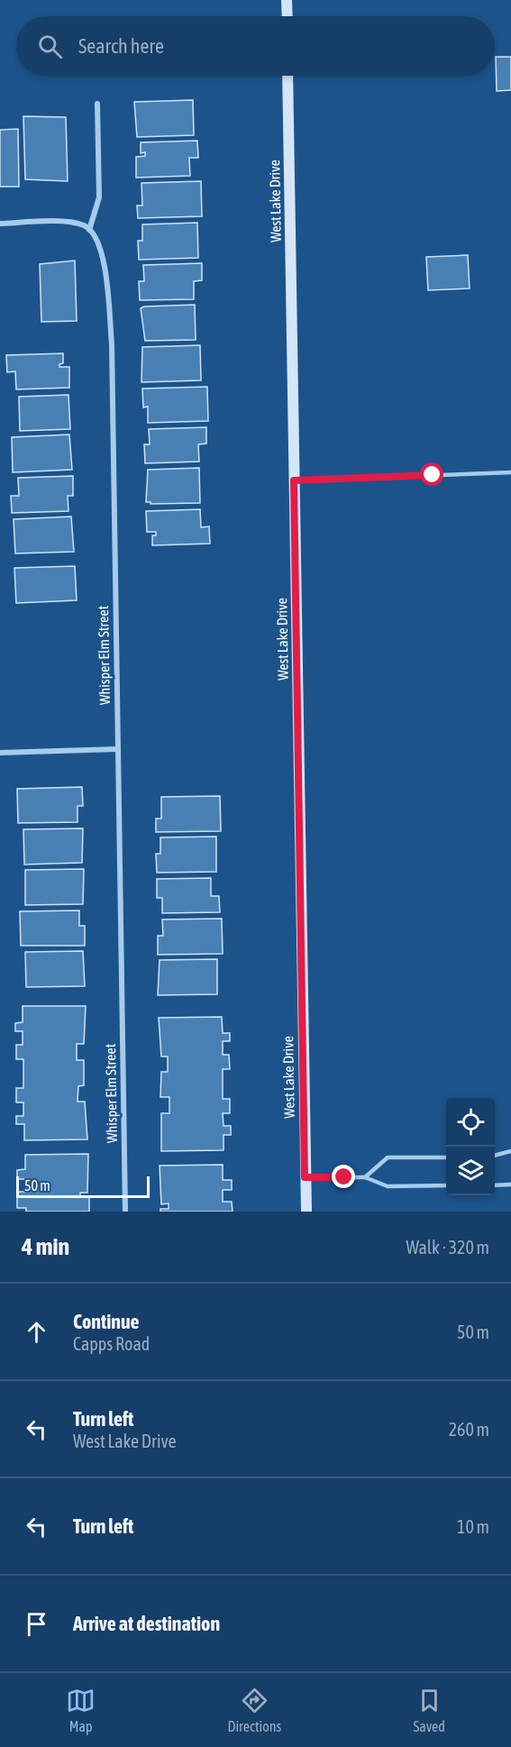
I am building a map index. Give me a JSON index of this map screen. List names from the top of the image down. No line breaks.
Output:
{"streets":{"street":["West Lake Drive","Whisper Elm Street"]},"scale_bar":"50 m","page":{"search":"Search here","scale":"50 m","heading":["4 min","Walk · 320 m"],"list":[["Continue","Capps Road","50 m"],["Turn left","West Lake Drive","260 m"],["Turn left","10 m"],"Arrive at destination"],"nav":["Map","Directions","Saved"]}}
